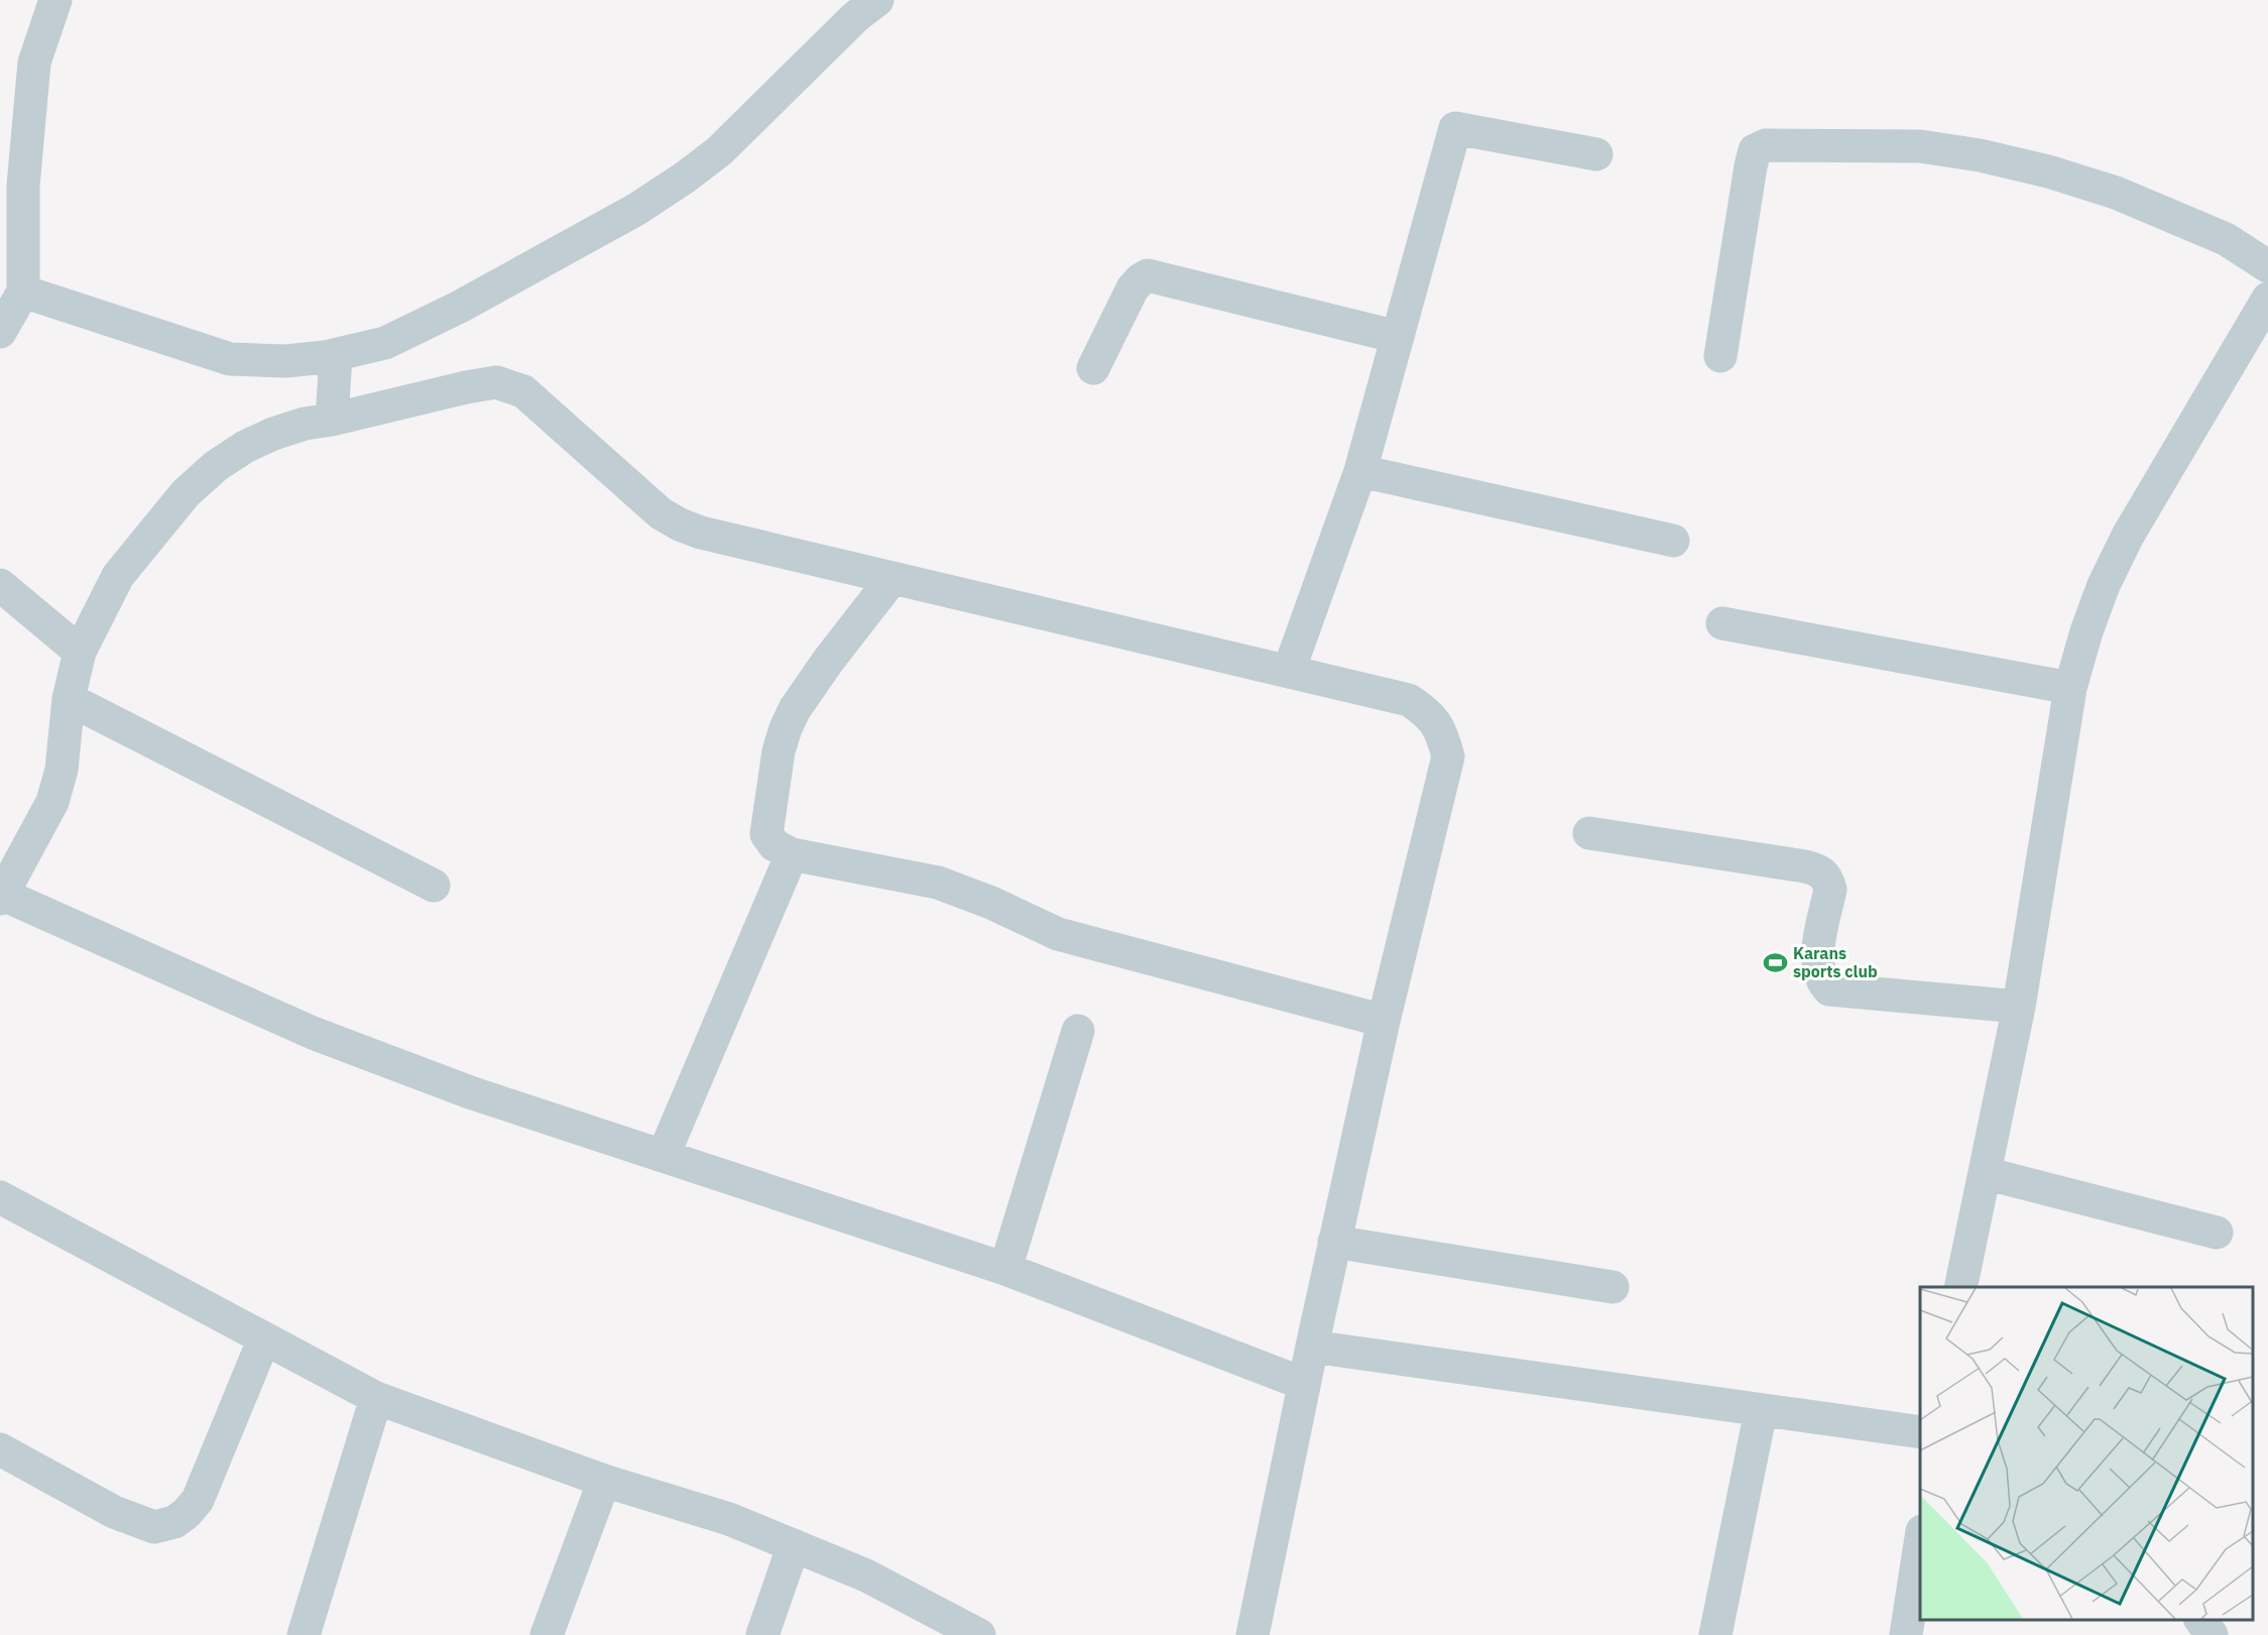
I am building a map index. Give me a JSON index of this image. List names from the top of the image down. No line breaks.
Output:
{"places":{"sports":["Karans sports club"]}}
